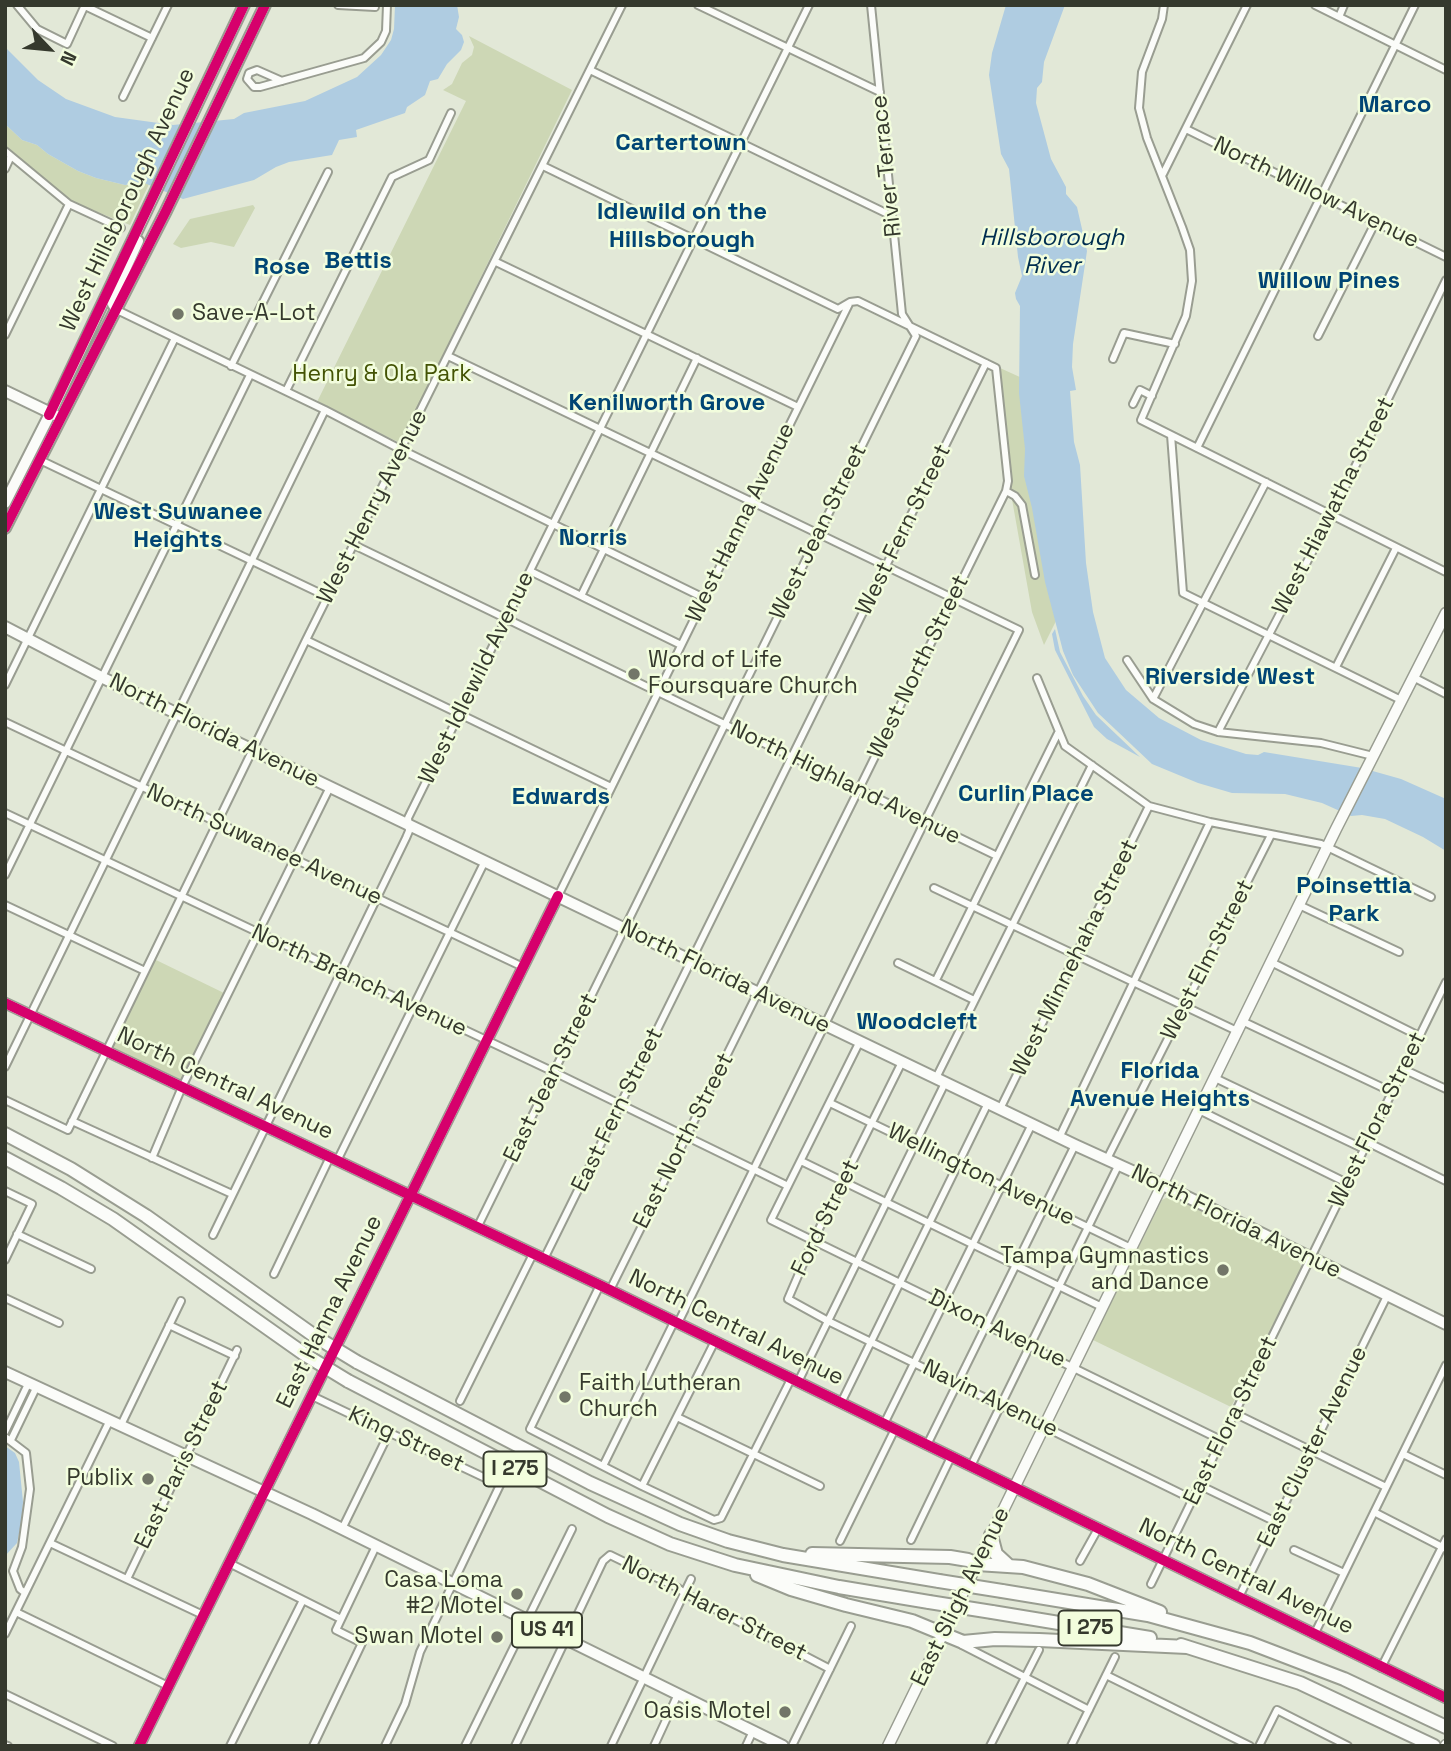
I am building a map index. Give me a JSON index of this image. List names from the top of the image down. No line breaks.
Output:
{"streets":{"highway":["I 275"],"main road":["West Hillsborough Avenue","North Florida Avenue","US 41"],"street":["River Terrace","North Willow Avenue","West Hiawatha Street","West Henry Avenue","West Hanna Avenue","West Fern Street","West Jean Street","West North Street","West Idlewild Avenue","North Highland Avenue","North Suwanee Avenue","West Minnehaha Street","West Elm Street","North Branch Avenue","East Jean Street","North Central Avenue","East Fern Street","West Flora Street","East North Street","Wellington Avenue","Ford Street","East Hanna Avenue","Dixon Avenue","Navin Avenue","East Flora Street","King Street","East Cluster Avenue","East Paris Street","East Sligh Avenue","North Harer Street"]},"crossings":[["River Terrace","West Jean Street"],["West Henry Avenue","North Florida Avenue"],["West Henry Avenue","North Highland Avenue"],["West Henry Avenue","North Suwanee Avenue"],["West Henry Avenue","North Branch Avenue"],["West Henry Avenue","North Central Avenue"],["West Hanna Avenue","North Florida Avenue"],["West Hanna Avenue","North Highland Avenue"],["West Hanna Avenue","East Hanna Avenue"],["West Fern Street","North Florida Avenue"],["West Fern Street","North Highland Avenue"],["West Fern Street","East Fern Street"],["West Jean Street","North Florida Avenue"],["West Jean Street","North Highland Avenue"],["West Jean Street","East Jean Street"],["West North Street","North Florida Avenue"],["West North Street","North Highland Avenue"],["West North Street","East North Street"],["West Idlewild Avenue","North Florida Avenue"],["West Idlewild Avenue","North Highland Avenue"],["West Idlewild Avenue","North Suwanee Avenue"],["West Idlewild Avenue","North Branch Avenue"],["West Idlewild Avenue","North Central Avenue"],["North Florida Avenue","West Minnehaha Street"],["North Florida Avenue","West Elm Street"],["North Florida Avenue","East Jean Street"],["North Florida Avenue","East Fern Street"],["North Florida Avenue","West Flora Street"],["North Florida Avenue","East North Street"],["North Florida Avenue","Ford Street"],["North Florida Avenue","East Hanna Avenue"],["North Florida Avenue","East Flora Street"],["North Florida Avenue","East Cluster Avenue"],["North Florida Avenue","East Sligh Avenue"],["North Suwanee Avenue","East Hanna Avenue"],["North Branch Avenue","East Jean Street"],["North Branch Avenue","East Fern Street"],["North Branch Avenue","East North Street"],["North Branch Avenue","East Hanna Avenue"],["North Branch Avenue","Dixon Avenue"],["East Jean Street","North Central Avenue"],["North Central Avenue","East Fern Street"],["North Central Avenue","East North Street"],["North Central Avenue","East Hanna Avenue"],["North Central Avenue","East Flora Street"],["North Central Avenue","East Cluster Avenue"],["North Central Avenue","East Sligh Avenue"],["West Flora Street","East Flora Street"],["Wellington Avenue","Ford Street"],["Wellington Avenue","East Sligh Avenue"],["Ford Street","Dixon Avenue"],["Ford Street","Navin Avenue"],["East Hanna Avenue","King Street"],["East Hanna Avenue","US 41"],["Dixon Avenue","East Flora Street"],["Dixon Avenue","East Sligh Avenue"],["Navin Avenue","East Flora Street"],["Navin Avenue","East Sligh Avenue"],["King Street","US 41"],["East Paris Street","US 41"],["North Harer Street","US 41"]],"districts":["Marco","Cartertown","Idlewild on the Hillsborough","Bettis","Rose","Willow Pines","Kenilworth Grove","West Suwanee Heights","Norris","Riverside West","Curlin Place","Edwards","Poinsettia Park","Woodcleft","Florida Avenue Heights"],"water":["Hillsborough River"],"parks":["Henry & Ola Park"],"places":["Save-A-Lot","Word of Life Foursquare Church","Tampa Gymnastics and Dance","Faith Lutheran Church","Publix","Casa Loma #2 Motel","Swan Motel","Oasis Motel"],"north":"bottom right"}
